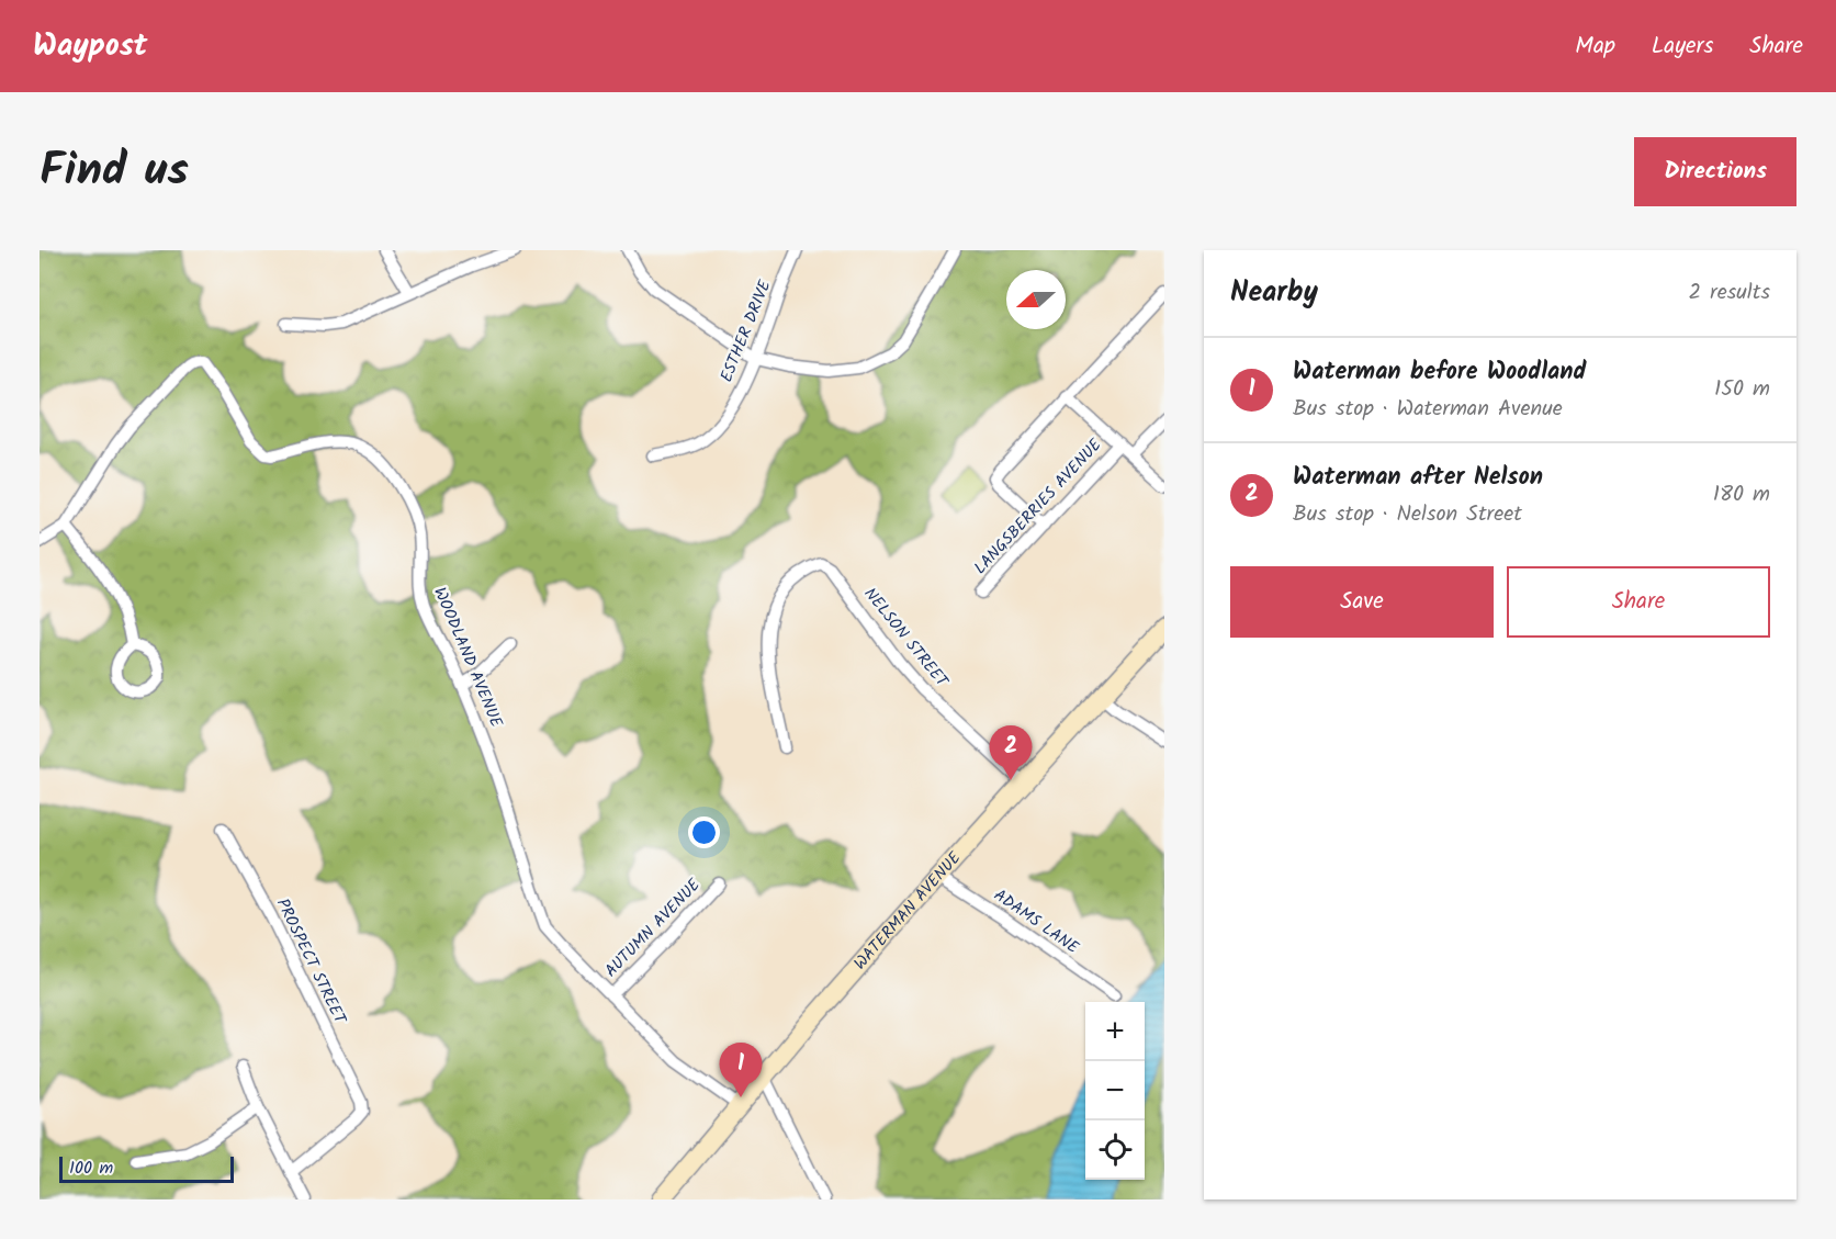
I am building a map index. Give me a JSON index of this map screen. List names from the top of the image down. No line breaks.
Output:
{"streets":{"main road":["WATERMAN AVENUE"],"street":["ESTHER DRIVE","LANGSBERRIES AVENUE","NELSON STREET","WOODLAND AVENUE","ADAMS LANE","AUTUMN AVENUE","PROSPECT STREET"]},"crossings":[["NELSON STREET","WATERMAN AVENUE"],["WOODLAND AVENUE","WATERMAN AVENUE"],["WOODLAND AVENUE","AUTUMN AVENUE"],["WATERMAN AVENUE","ADAMS LANE"]],"scale_bar":"100 m","north":"left","page":{"header":"Waypost","nav":["Map","Layers","Share"],"title":"Find us","buttons":["Directions",["Save","Share"]],"heading":["Nearby","2 results"],"list":[{"mark":"1","name":"Waterman before Woodland","note":"Bus stop · Waterman Avenue","value":"150 m"},{"mark":"2","name":"Waterman after Nelson","note":"Bus stop · Nelson Street","value":"180 m"}],"pins":["2","1"],"map_buttons":["+","−"],"scale":"100 m"}}
